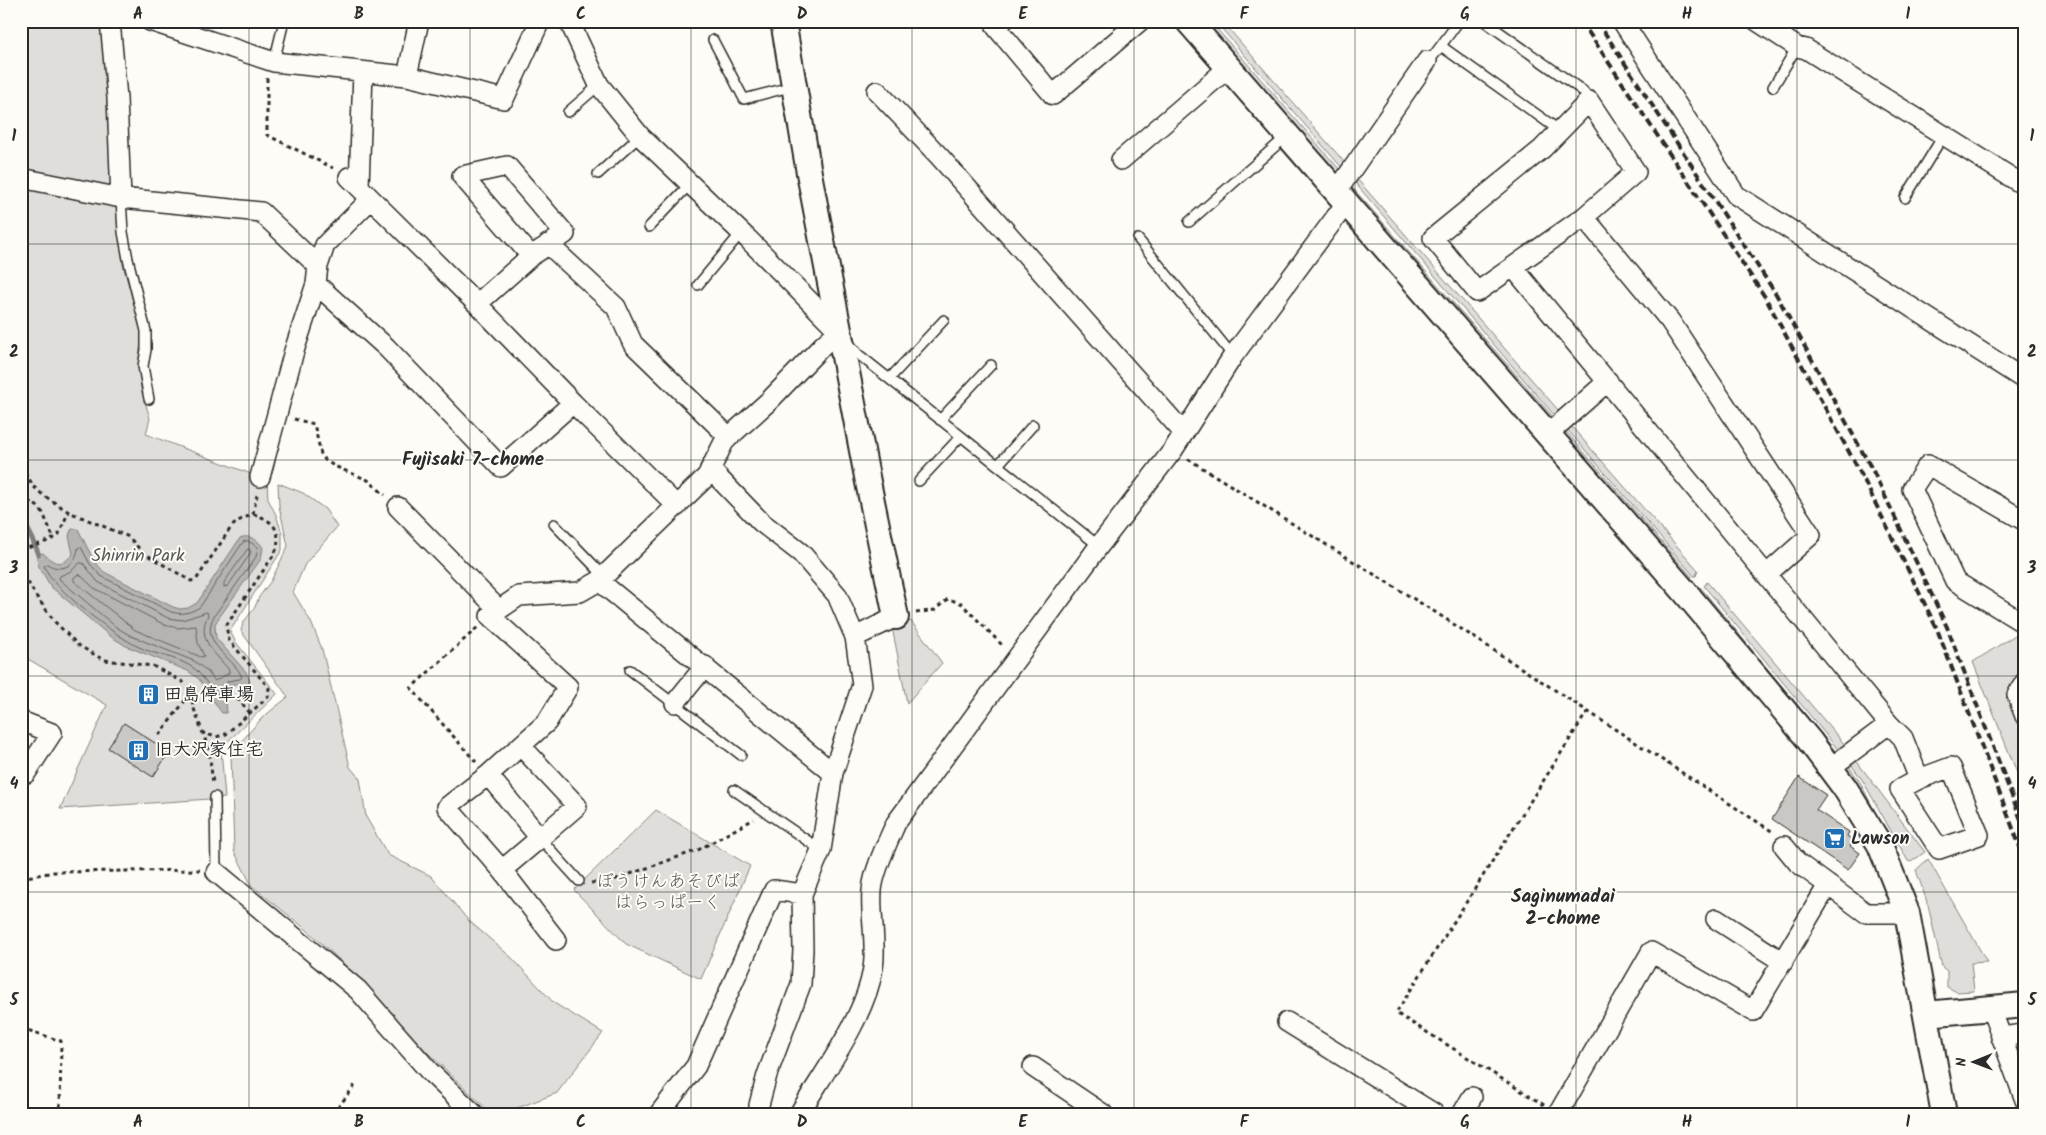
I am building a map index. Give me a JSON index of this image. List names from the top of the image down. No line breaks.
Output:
{"districts":["Fujisaki 7-chome","Saginumadai 2-chome"],"parks":["Shinrin Park","ぼうけんあそびば はらっぱーく"],"places":{"building":["田島停車場","旧大沢家住宅"],"supermarket":["Lawson"]},"north":"left","grid":{"columns":["A","B","C","D","E","F","G","H","I"],"rows":["1","2","3","4","5"]}}
